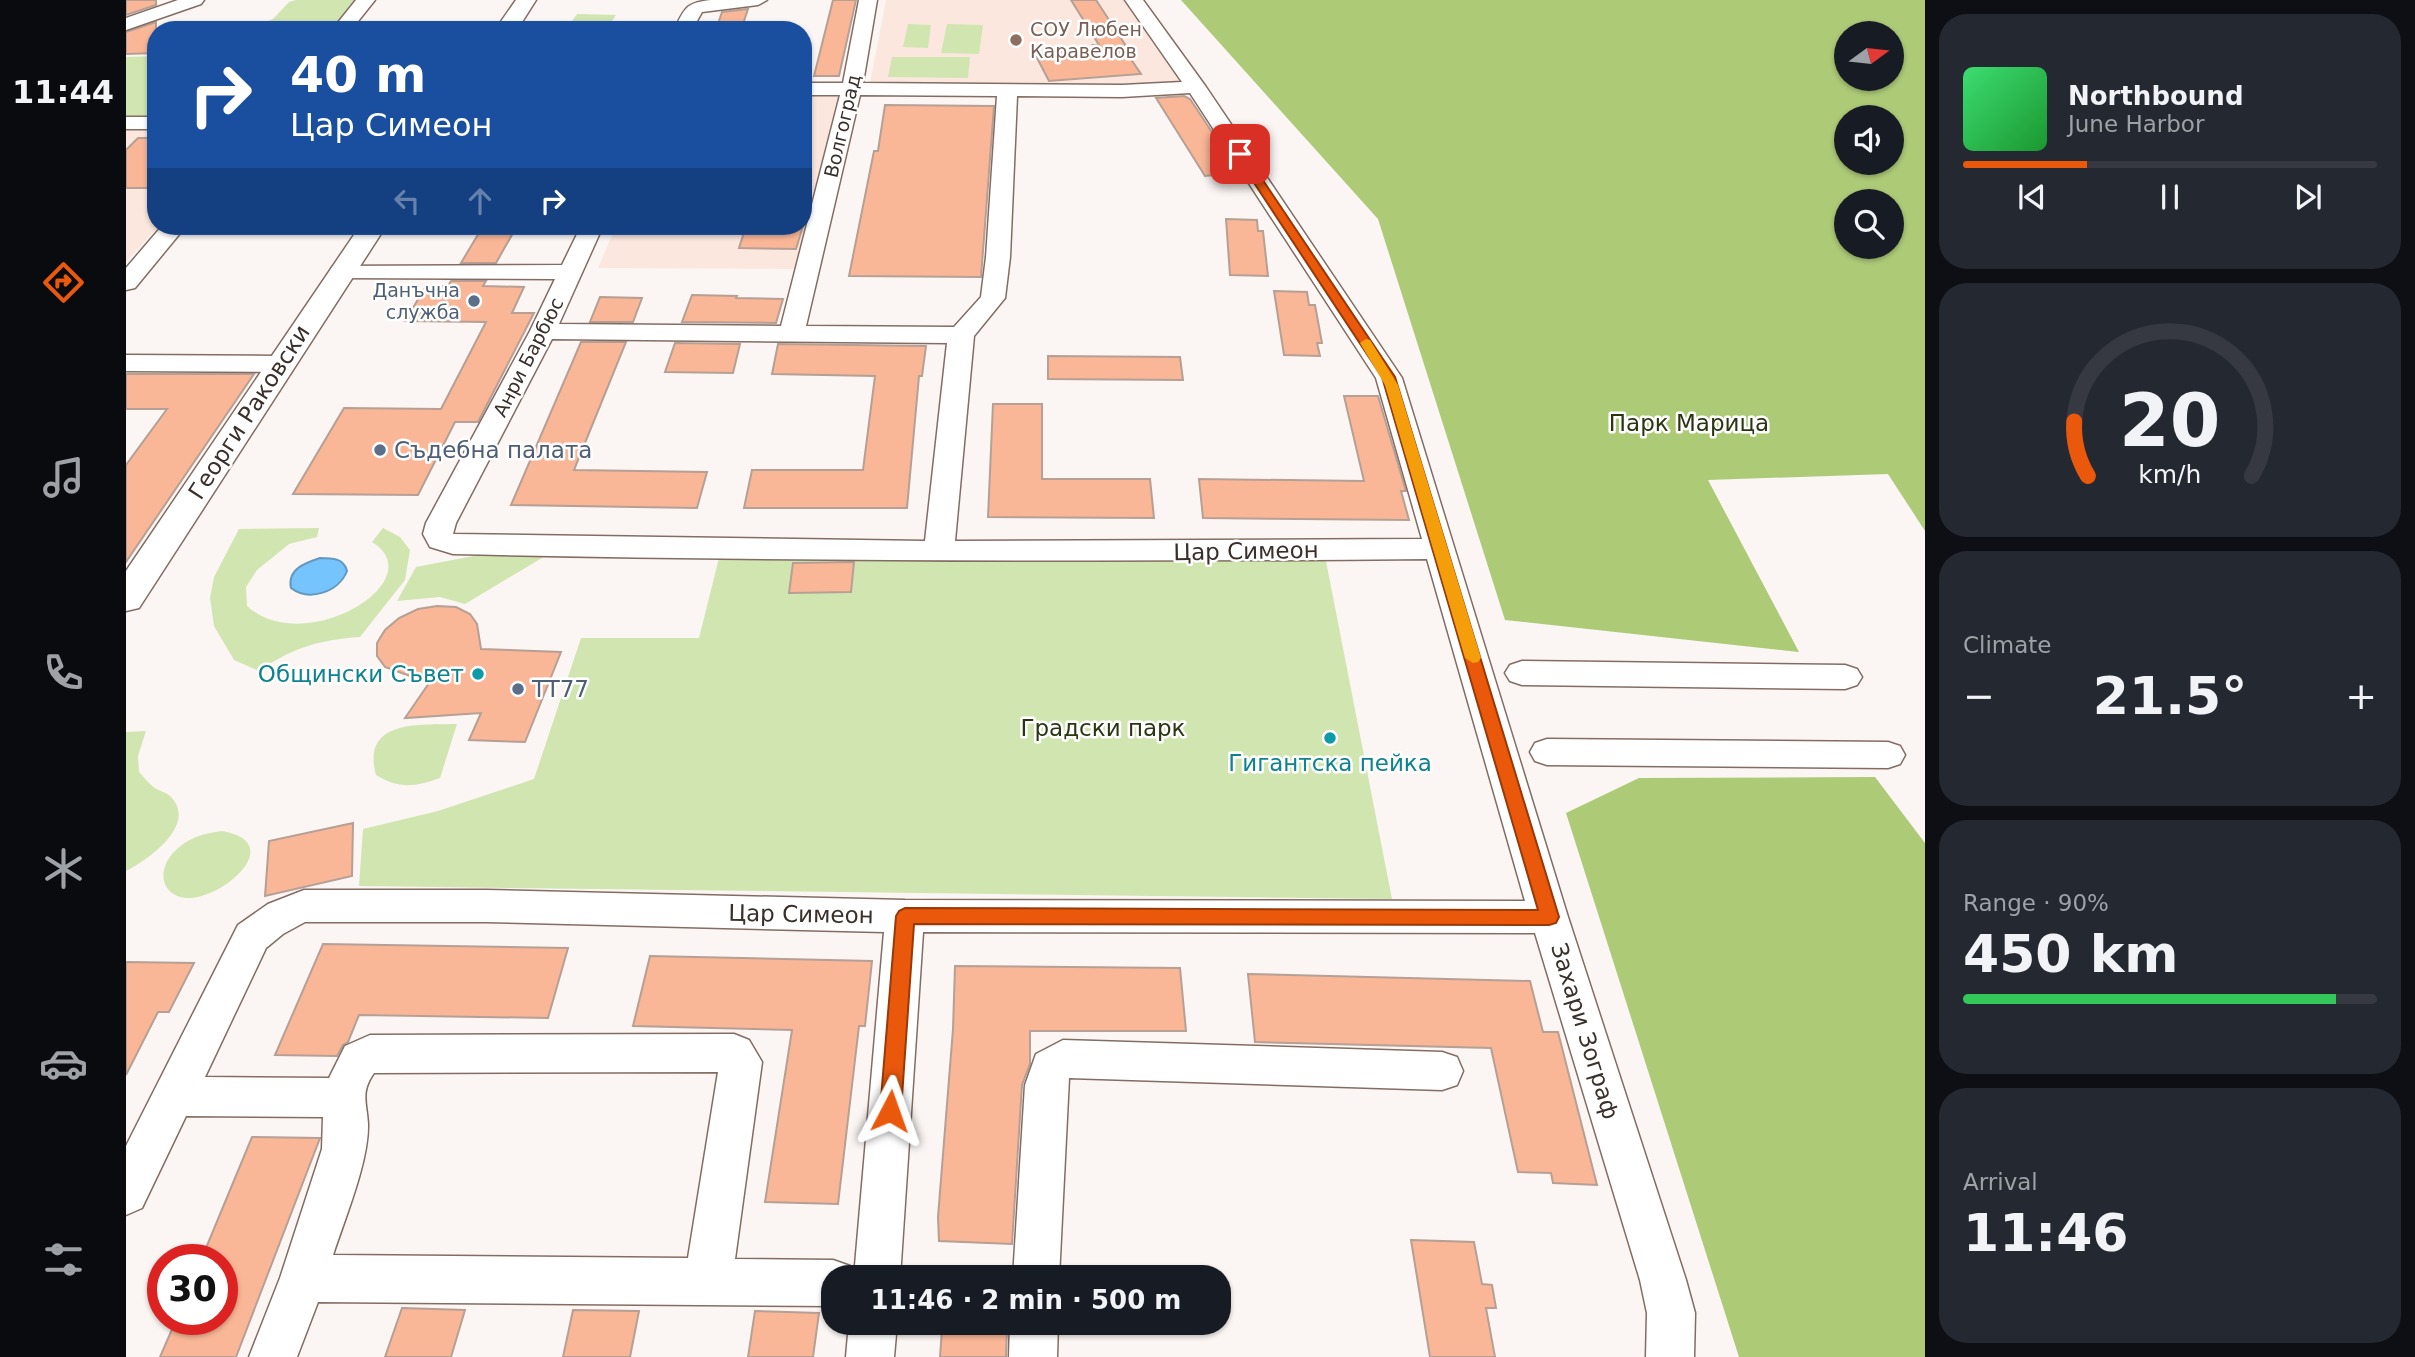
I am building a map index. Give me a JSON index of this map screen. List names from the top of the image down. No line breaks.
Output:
{"streets":{"street":["Волгоград","Анри Барбюс","Георги Раковски","Цар Симеон","Захари Зограф"]},"crossings":[["Анри Барбюс","Цар Симеон"],["Цар Симеон","Захари Зограф"]],"parks":["Парк Марица","Градски парк"],"places":["СОУ Любен Каравелов","Данъчна служба","Съдебна палата","Общински Съвет","TT77","Гигантска пейка"],"north":"right","page":{"tabs":"11:44","turn":["40 m","Цар Симеон"],"song":["Northbound","June Harbor"],"tile":["Climate",["Range · 90%","450 km"],["Arrival","11:46"]],"heat":["−","21.5°","+"],"limit":"30","trip":"11:46 · 2 min · 500 m","gauge":["20","km/h"]}}
